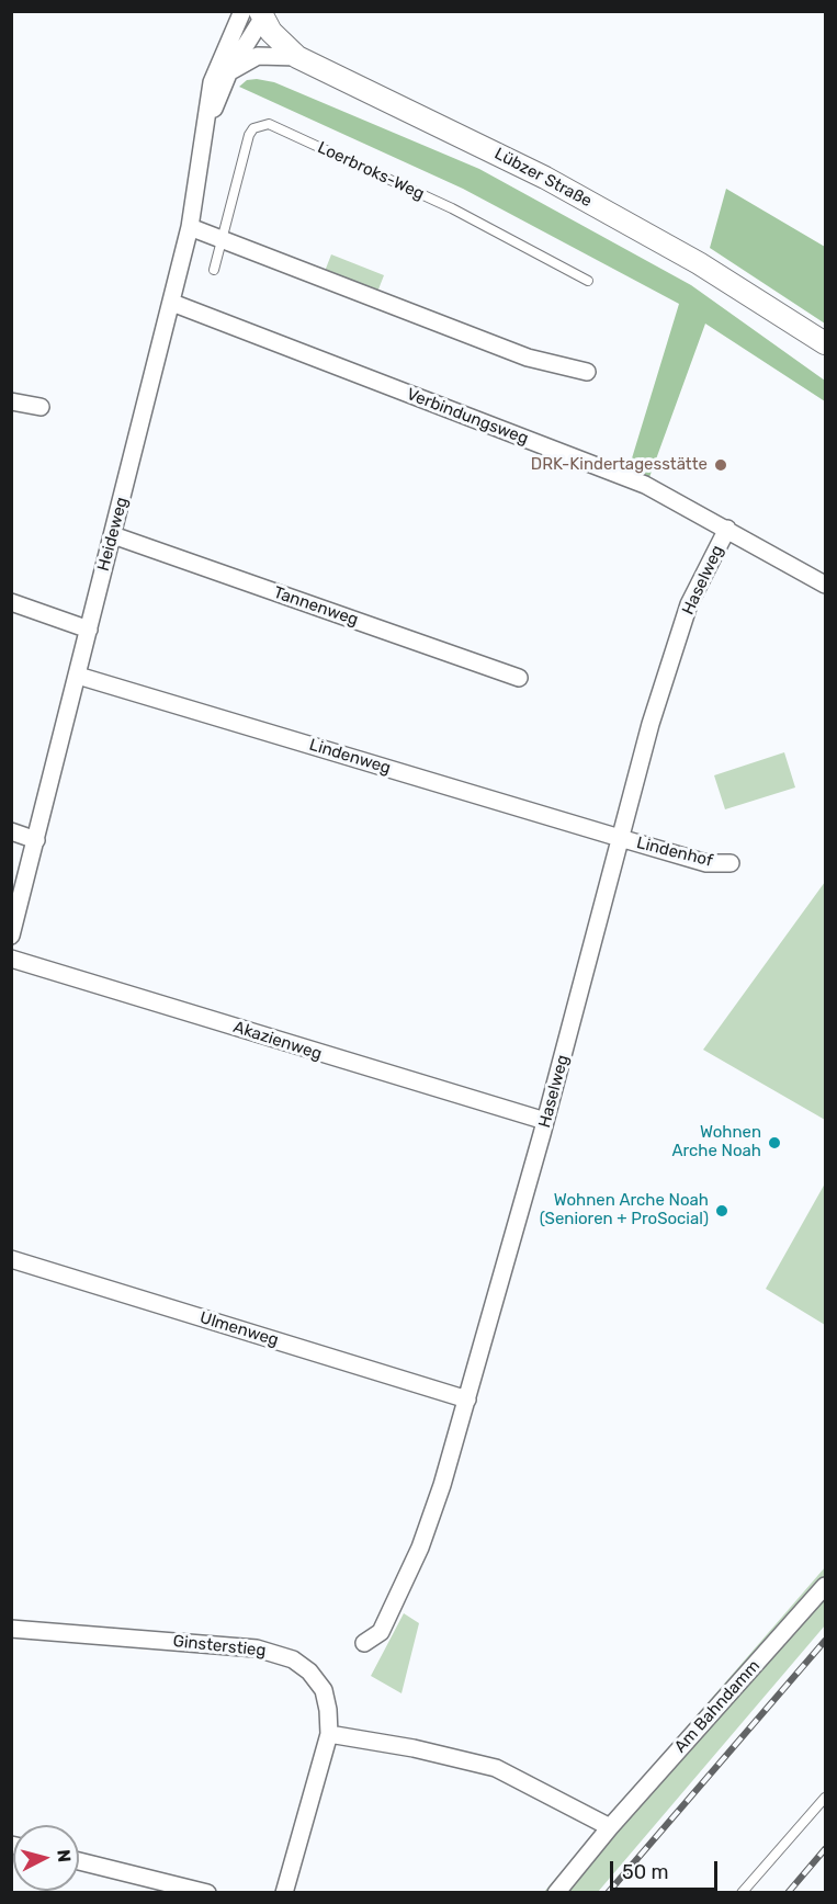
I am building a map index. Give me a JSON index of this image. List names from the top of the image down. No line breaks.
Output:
{"streets":{"street":["Lübzer Straße","Verbindungsweg","Heideweg","Haselweg","Tannenweg","Lindenweg","Lindenhof","Akazienweg","Ulmenweg","Ginsterstieg","Am Bahndamm"],"lane":["Loerbroks-Weg"]},"crossings":[["Lübzer Straße","Heideweg"],["Verbindungsweg","Heideweg"],["Verbindungsweg","Haselweg"],["Heideweg","Tannenweg"],["Heideweg","Lindenweg"],["Haselweg","Lindenweg"],["Haselweg","Lindenhof"],["Haselweg","Akazienweg"],["Haselweg","Ulmenweg"],["Lindenweg","Lindenhof"]],"places":["DRK-Kindertagesstätte","Wohnen Arche Noah","Wohnen Arche Noah (Senioren + ProSocial)"],"scale_bar":"50 m","north":"right"}
